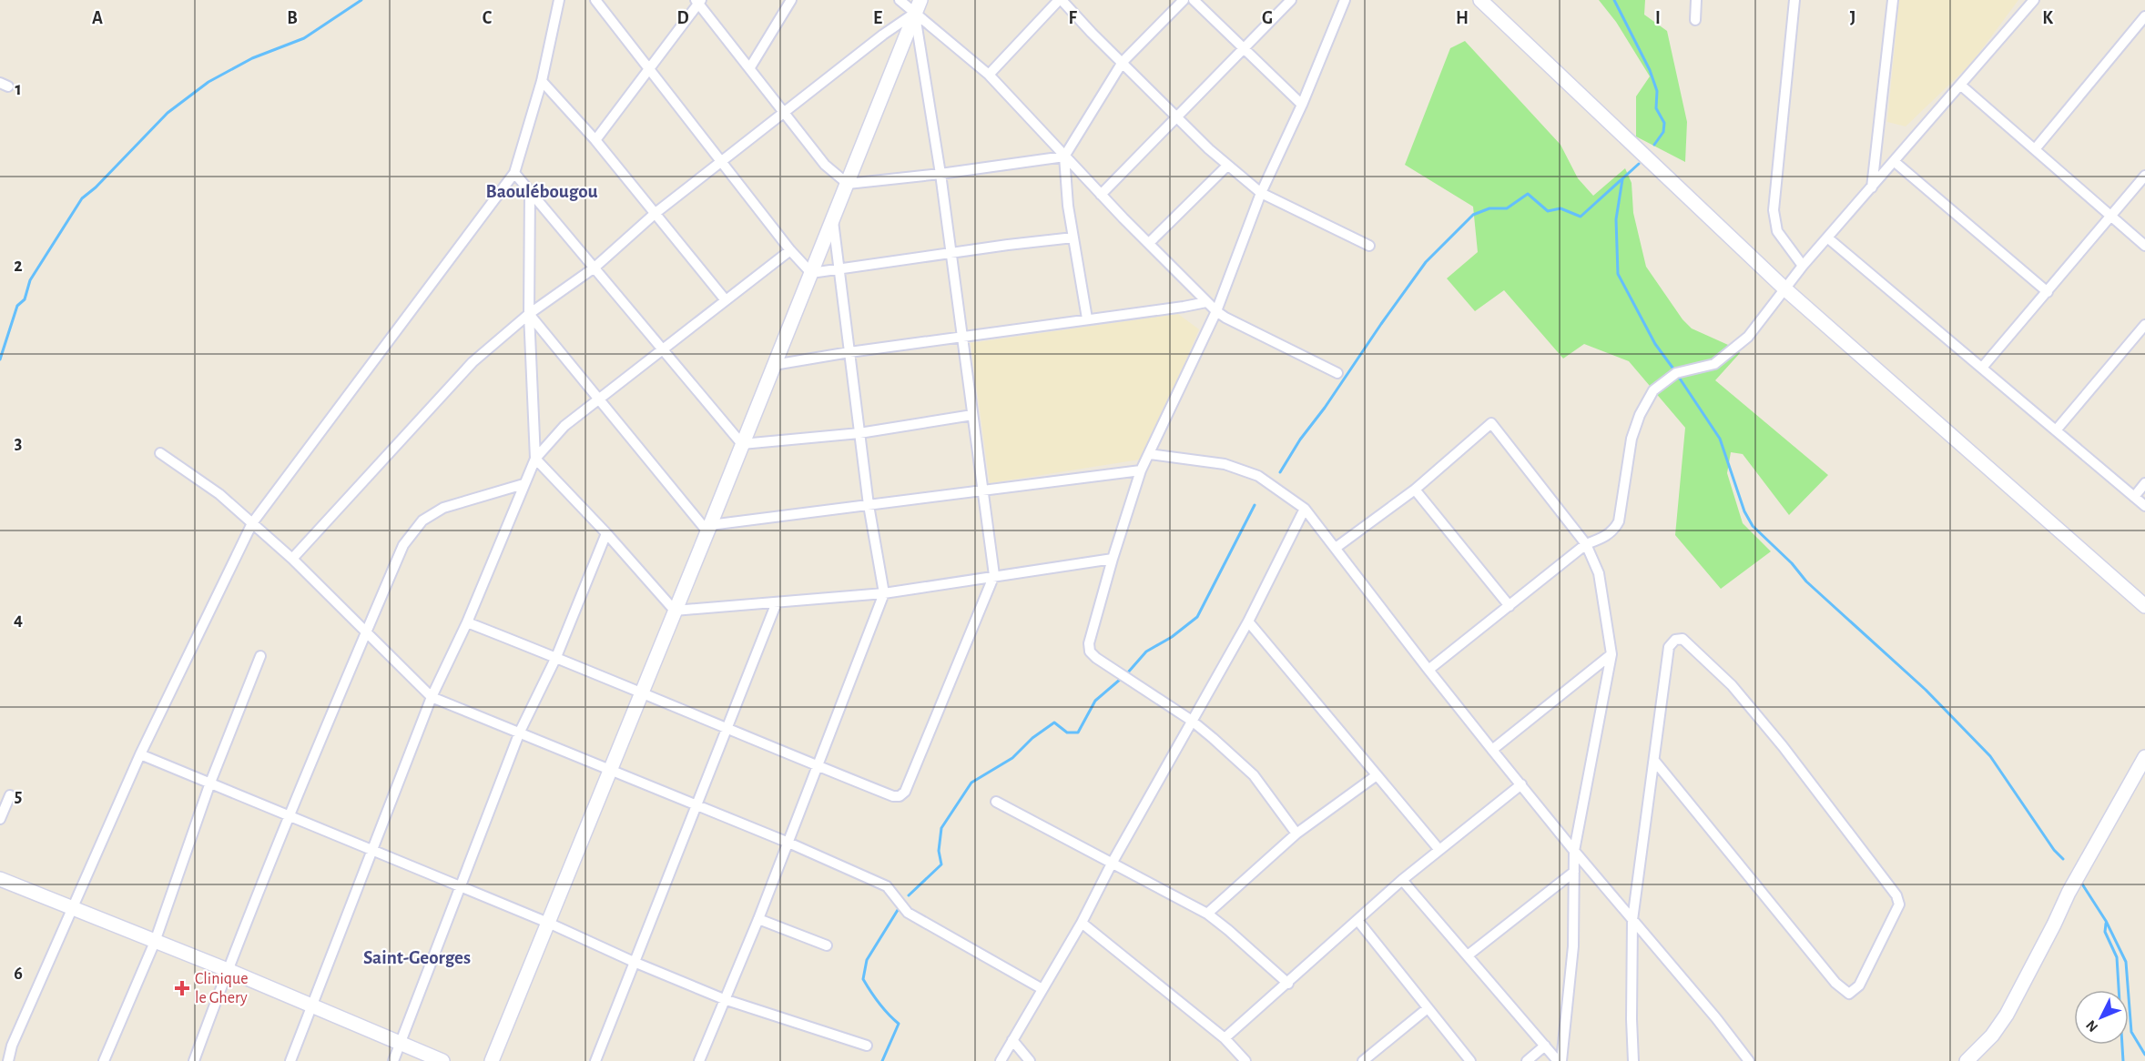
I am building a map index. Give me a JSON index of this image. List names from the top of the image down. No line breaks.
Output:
{"districts":["Baoulébougou","Saint-Georges"],"places":{"health":["Clinique le Ghery"]},"north":"bottom left","grid":{"columns":["A","B","C","D","E","F","G","H","I","J","K"],"rows":["1","2","3","4","5","6"]}}
